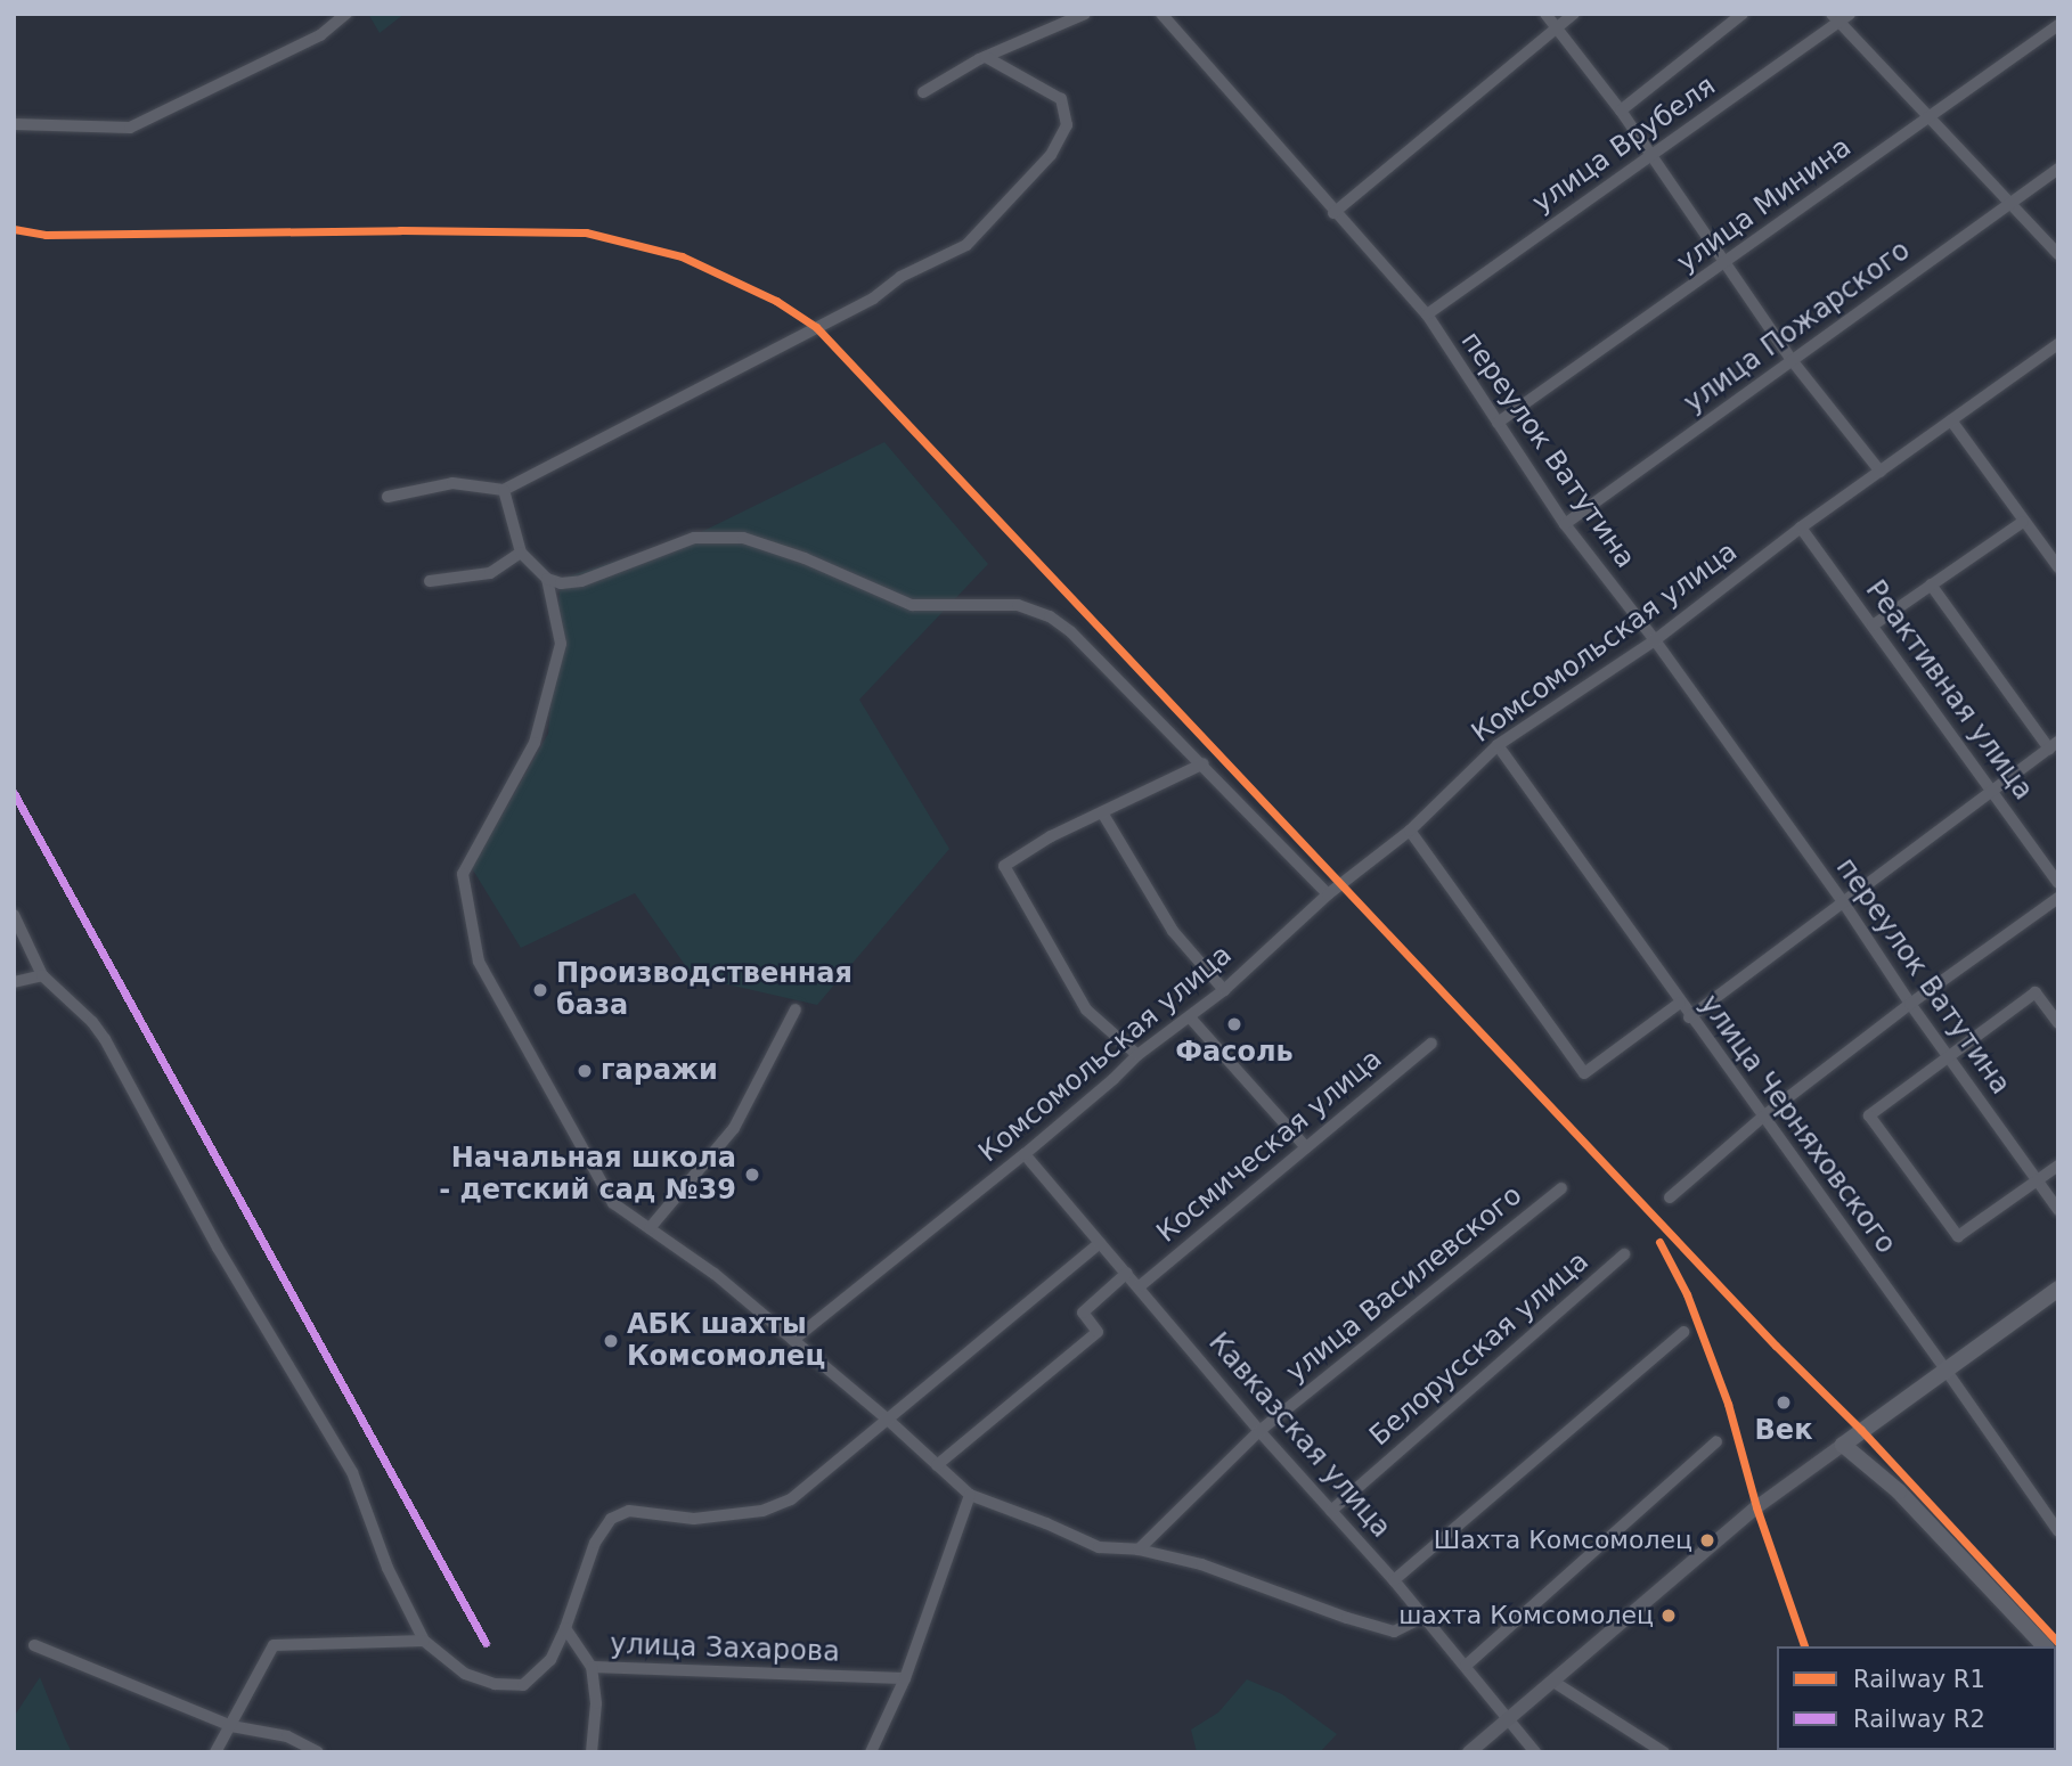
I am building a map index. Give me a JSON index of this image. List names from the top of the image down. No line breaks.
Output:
{"streets":{"street":["улица Врубеля","улица Минина","улица Пожарского","переулок Ватутина","Комсомольская улица","Реактивная улица","улица Черняховского","Космическая улица","улица Василевского","Белорусская улица","Кавказская улица","улица Захарова"]},"crossings":[["улица Врубеля","переулок Ватутина"],["улица Минина","переулок Ватутина"],["улица Пожарского","переулок Ватутина"],["переулок Ватутина","Комсомольская улица"],["Комсомольская улица","Реактивная улица"],["Комсомольская улица","улица Черняховского"],["Комсомольская улица","Кавказская улица"],["Космическая улица","Кавказская улица"],["улица Василевского","Кавказская улица"],["Белорусская улица","Кавказская улица"]],"places":["Производственная база","Фасоль","гаражи","Начальная школа - детский сад №39","АБК шахты Комсомолец","Век","Шахта Комсомолец","шахта Комсомолец"],"lines":["rail line R1","rail line R2"],"legend":["Railway R1","Railway R2"]}
